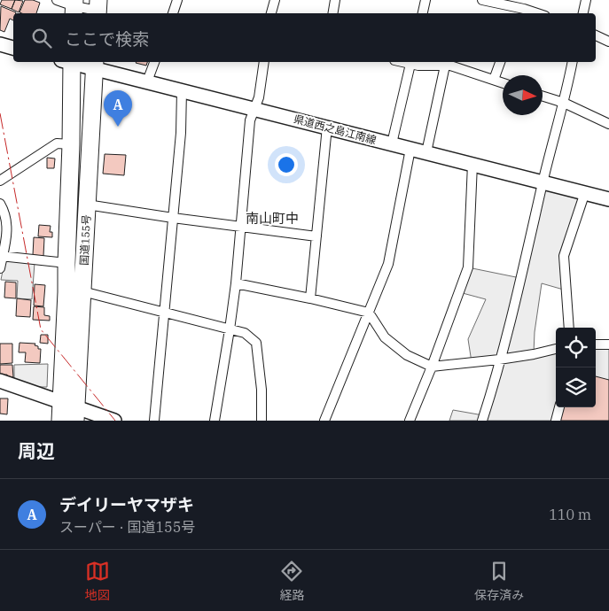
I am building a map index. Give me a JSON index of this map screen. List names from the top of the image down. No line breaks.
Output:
{"streets":{"highway":["国道155号"],"main road":["県道西之島江南線"]},"crossings":[["県道西之島江南線","国道155号"]],"districts":["南山町中"],"north":"right","page":{"search":"ここで検索","pins":"A","heading":"周辺","list":[{"mark":"A","name":"デイリーヤマザキ","note":"スーパー · 国道155号","value":"110 m"}],"nav":["地図","経路","保存済み"]}}
